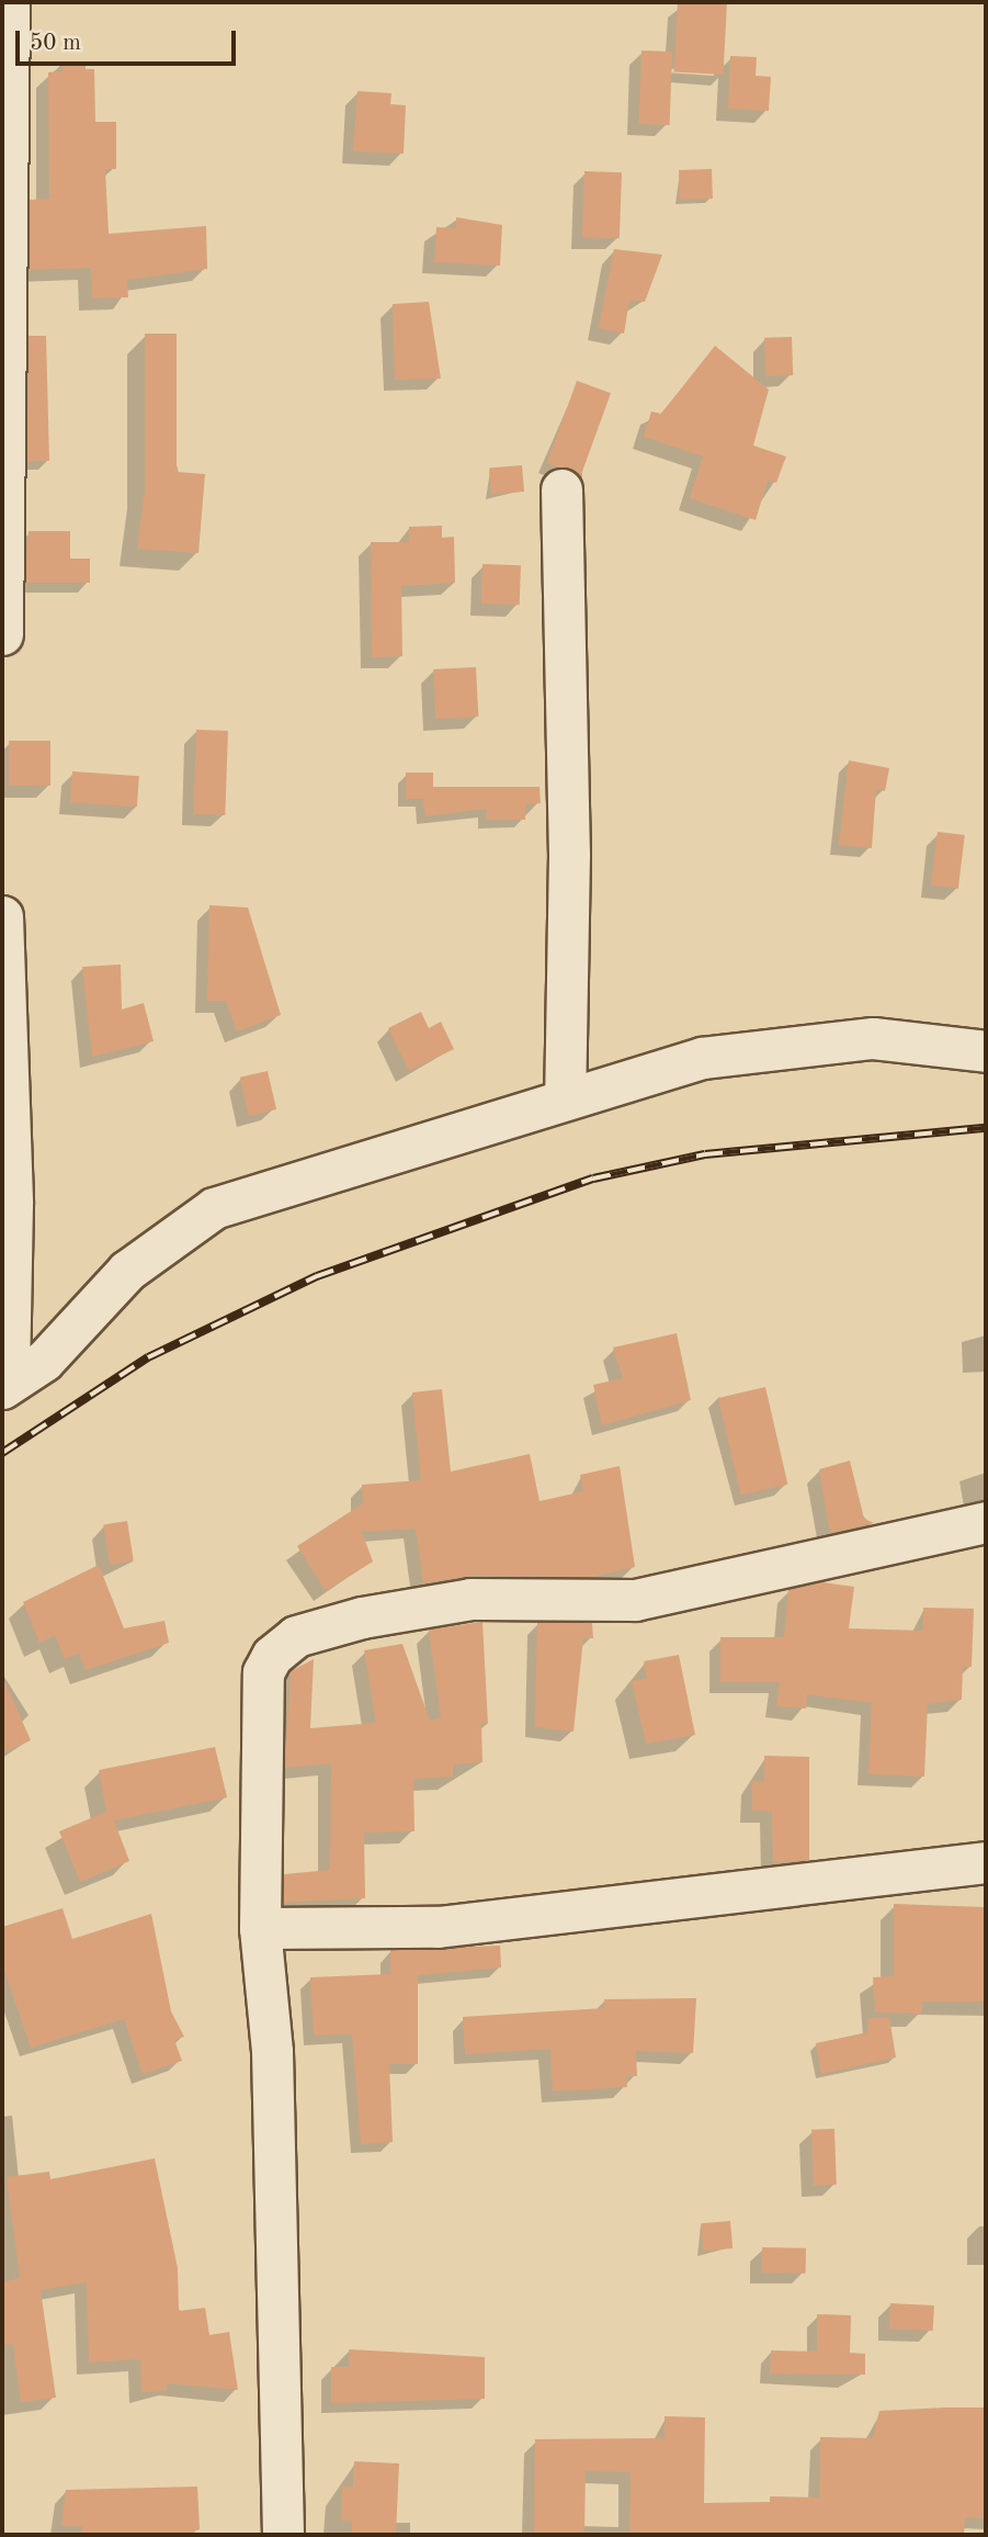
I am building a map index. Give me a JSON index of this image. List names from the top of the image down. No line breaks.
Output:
{"scale_bar":"50 m"}
